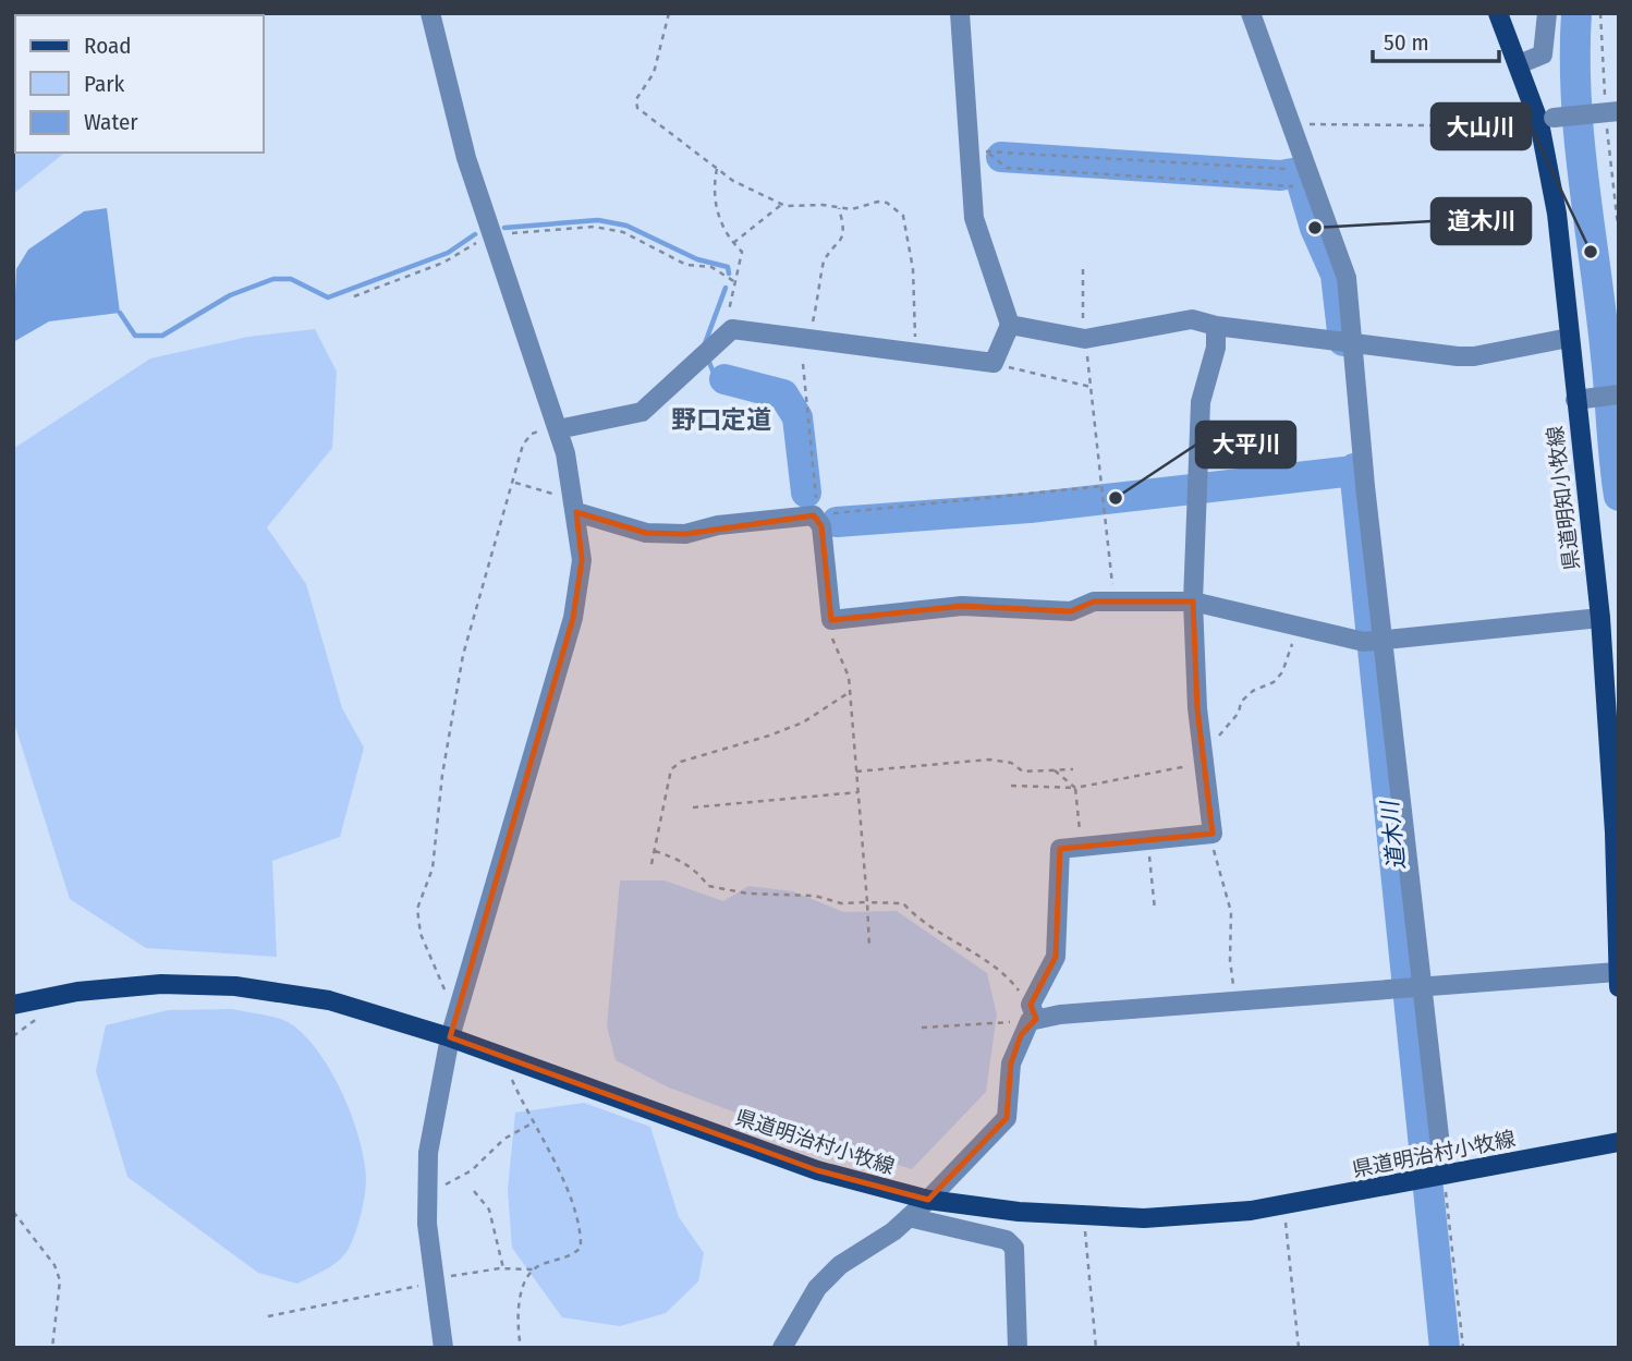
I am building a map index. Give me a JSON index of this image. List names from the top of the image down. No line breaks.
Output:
{"streets":{"main road":["県道明知小牧線","県道明治村小牧線"]},"districts":["野口定道"],"water":["道木川"],"places":["道木川","大山川","大平川"],"legend":["Road","Park","Water"],"scale_bar":"50 m"}
